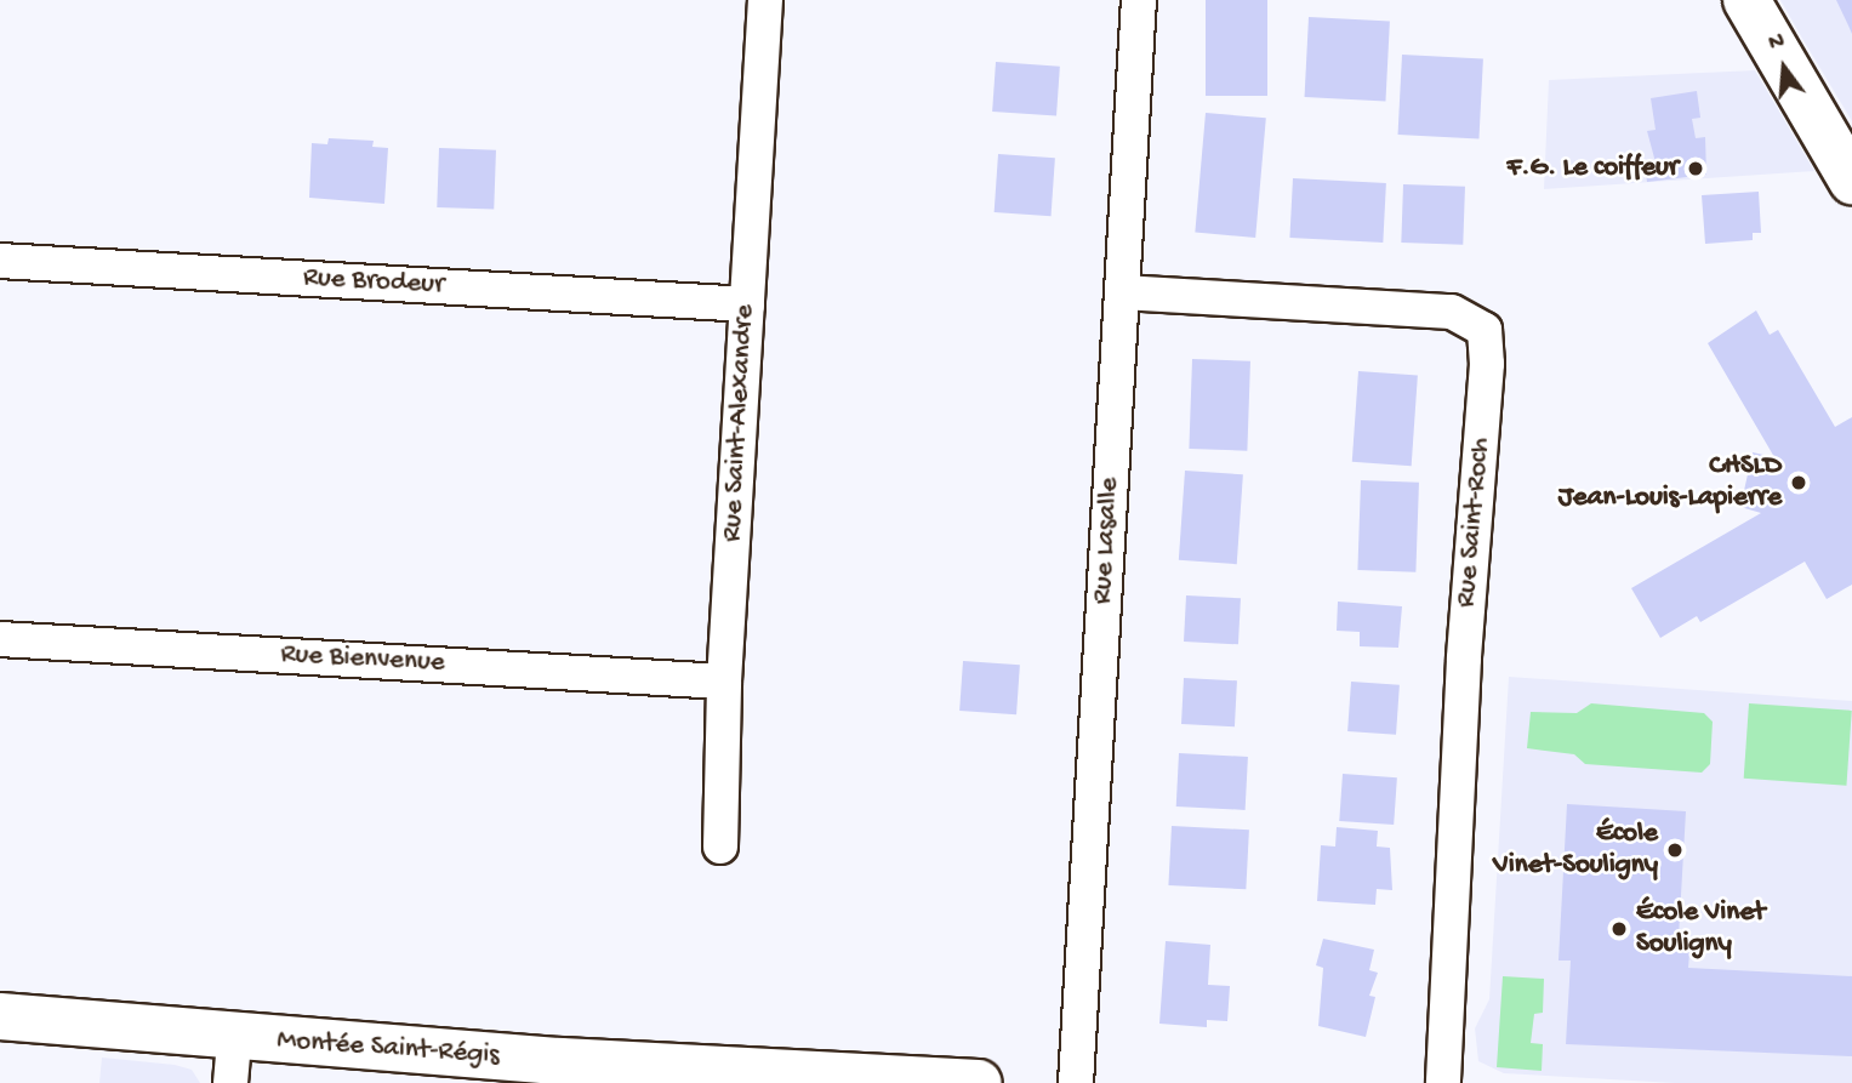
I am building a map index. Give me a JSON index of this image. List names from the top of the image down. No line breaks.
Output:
{"streets":{"street":["Rue Brodeur","Rue Saint-Alexandre","Rue Saint-Roch","Rue Lasalle","Rue Bienvenue","Montée Saint-Régis"]},"crossings":[["Rue Brodeur","Rue Saint-Alexandre"],["Rue Saint-Alexandre","Rue Bienvenue"],["Rue Saint-Roch","Rue Lasalle"]],"places":["F.G. Le coiffeur","CHSLD Jean-Louis-Lapierre","École Vinet-Souligny","École Vinet Souligny"],"north":"top"}
